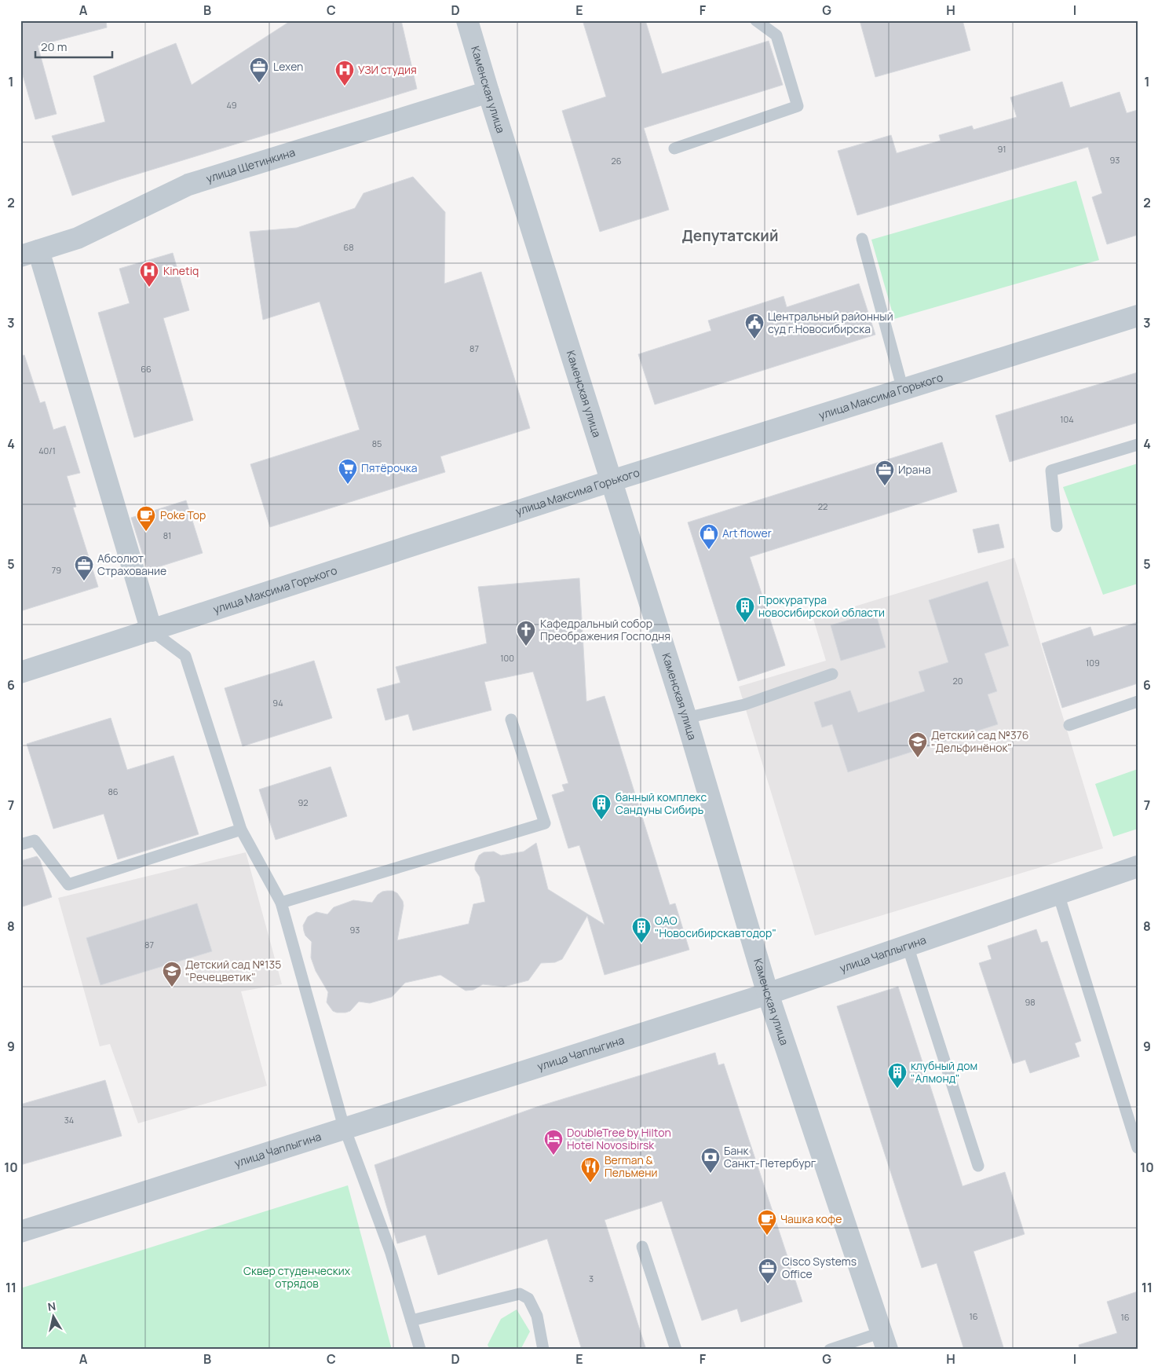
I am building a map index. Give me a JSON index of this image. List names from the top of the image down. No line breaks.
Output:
{"streets":{"street":["Каменская улица","улица Щетинкина","улица Максима Горького","улица Чаплыгина"]},"crossings":[["Каменская улица","улица Щетинкина"],["Каменская улица","улица Максима Горького"],["Каменская улица","улица Чаплыгина"]],"districts":["Депутатский"],"parks":["Сквер студенческих отрядов"],"places":{"office":["Lexen","Ирана","Абсолют Страхование","Cisco Systems Office"],"hospital":["УЗИ студия","Kinetiq"],"public building":["Центральный районный суд г.Новосибирска"],"supermarket":["Пятёрочка"],"cafe":["Poke Top","Чашка кофе"],"shop":["Art flower"],"building":["Прокуратура новосибирской области","банный комплекс Сандуны Сибирь","ОАО \"Новосибирскавтодор\"","клубный дом \"Алмонд\""],"church":["Кафедральный собор Преображения Господня"],"school or university":["Детский сад №376 \"Дельфинёнок\"","Детский сад №135 \"Речецветик\""],"hotel":["DoubleTree by Hilton Hotel Novosibirsk"],"bank":["Банк Санкт-Петербург"],"restaurant":["Berman & Пельмени"]},"house_numbers":["49","91","93","26","68","87","66","104","85","40/1","22","81","79","100","109","20","94","86","92","93","87","98","34","3","16","16"],"scale_bar":"20 m","north":"top","grid":{"columns":["A","B","C","D","E","F","G","H","I"],"rows":["1","2","3","4","5","6","7","8","9","10","11"]}}
